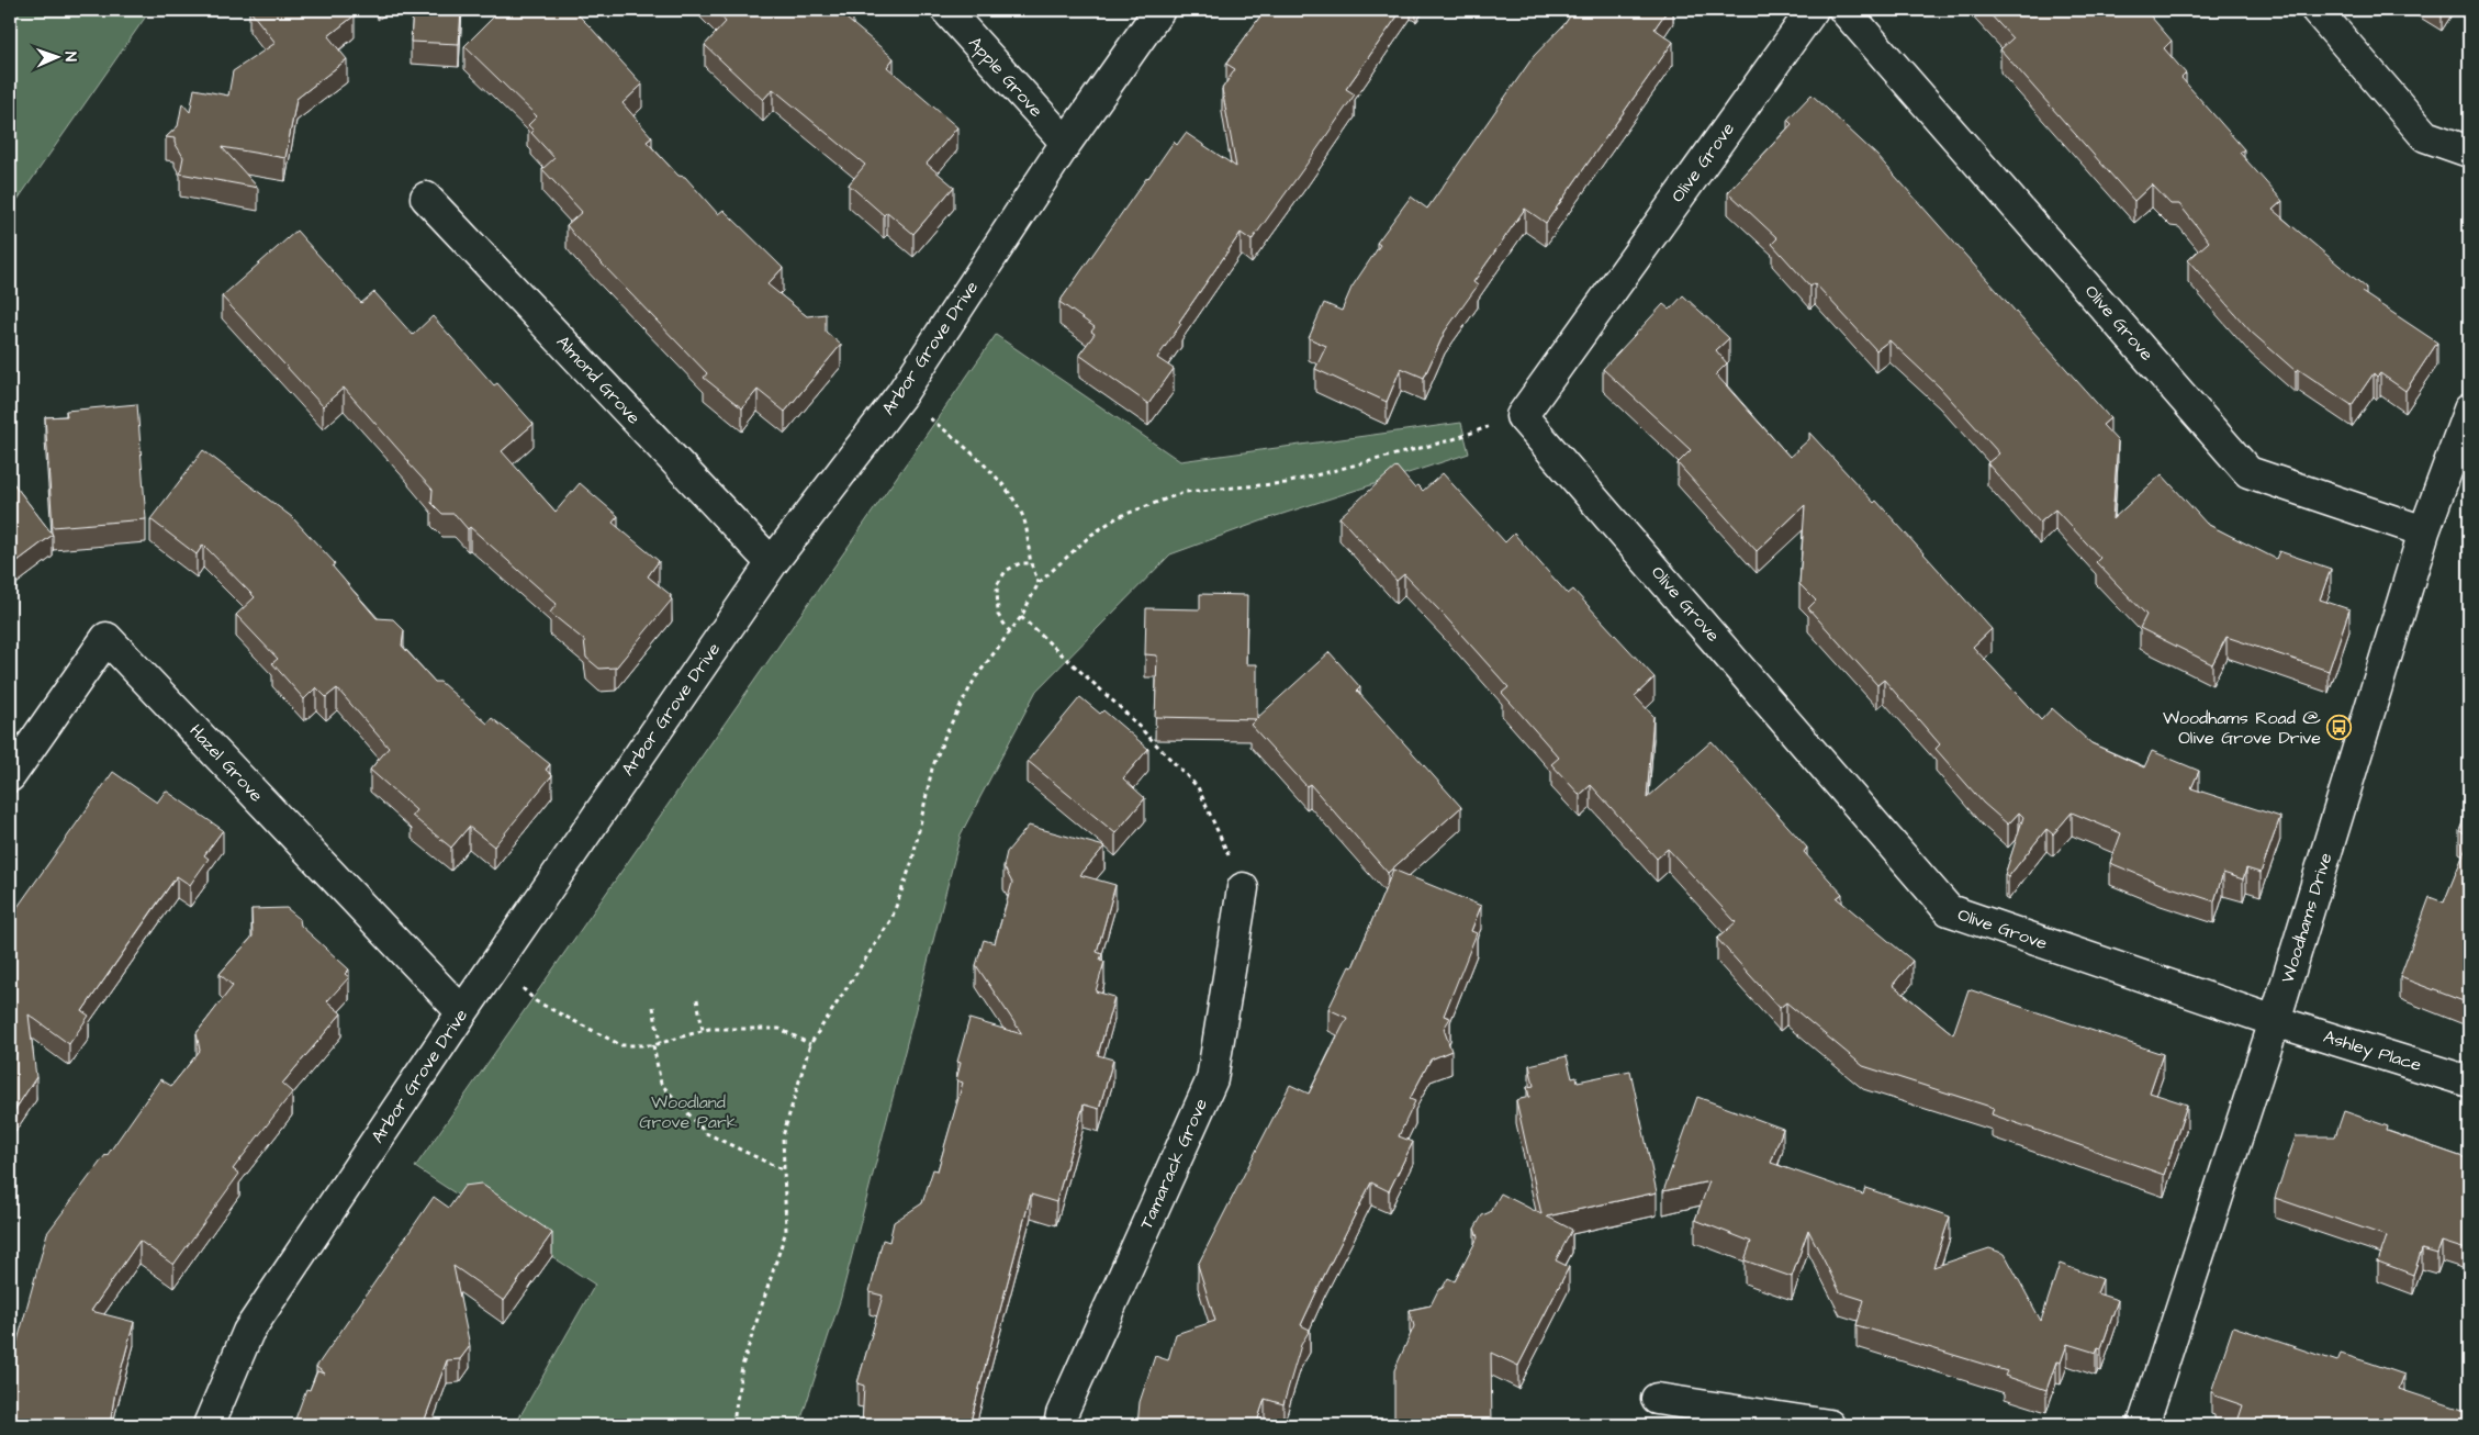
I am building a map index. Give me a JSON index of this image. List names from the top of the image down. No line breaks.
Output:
{"streets":{"street":["Apple Grove","Olive Grove","Arbor Grove Drive","Almond Grove","Hazel Grove","Woodhams Drive","Ashley Place","Tamarack Grove"]},"crossings":[["Apple Grove","Arbor Grove Drive"],["Olive Grove","Woodhams Drive"],["Olive Grove","Ashley Place"],["Arbor Grove Drive","Almond Grove"],["Arbor Grove Drive","Hazel Grove"],["Woodhams Drive","Ashley Place"]],"parks":["Woodland Grove Park"],"places":{"bus stop":["Woodhams Road @ Olive Grove Drive"]},"north":"right"}
